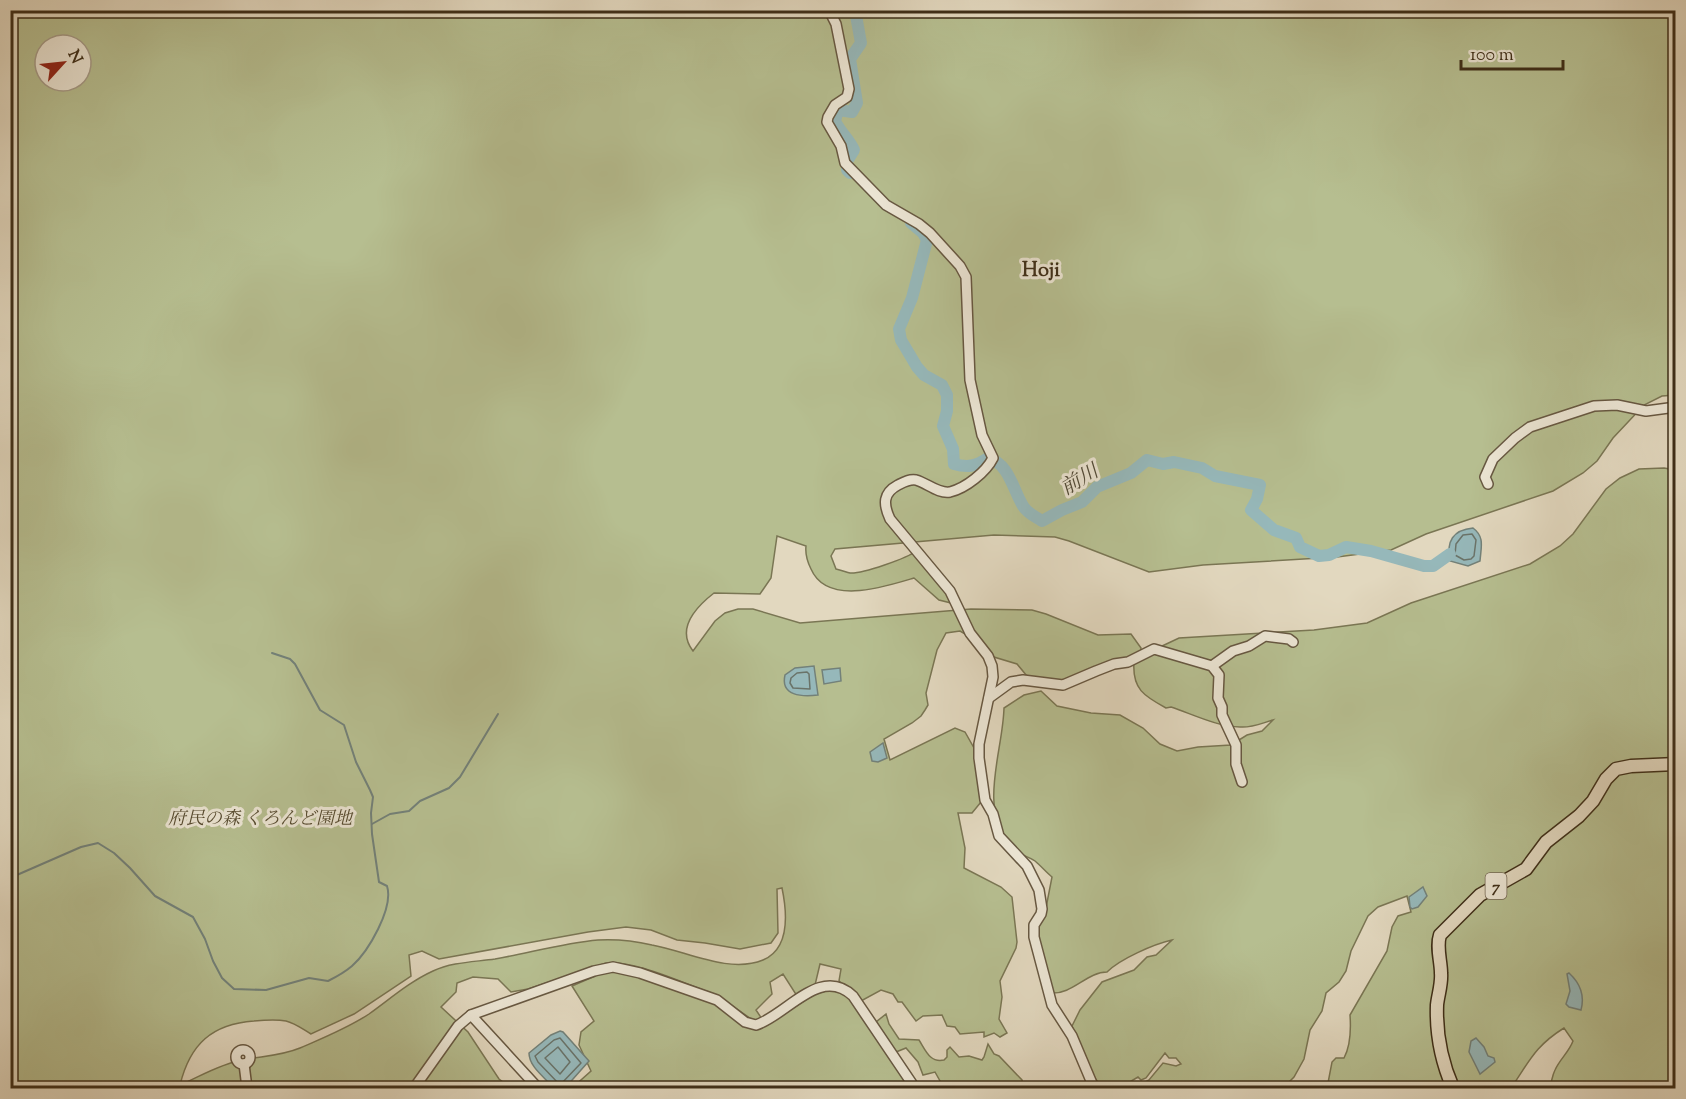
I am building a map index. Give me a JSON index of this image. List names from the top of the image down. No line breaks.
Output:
{"streets":{"main road":["7"]},"districts":["Hoji"],"water":["前川"],"parks":["府民の森 くろんど園地"],"scale_bar":"100 m","north":"top right"}
